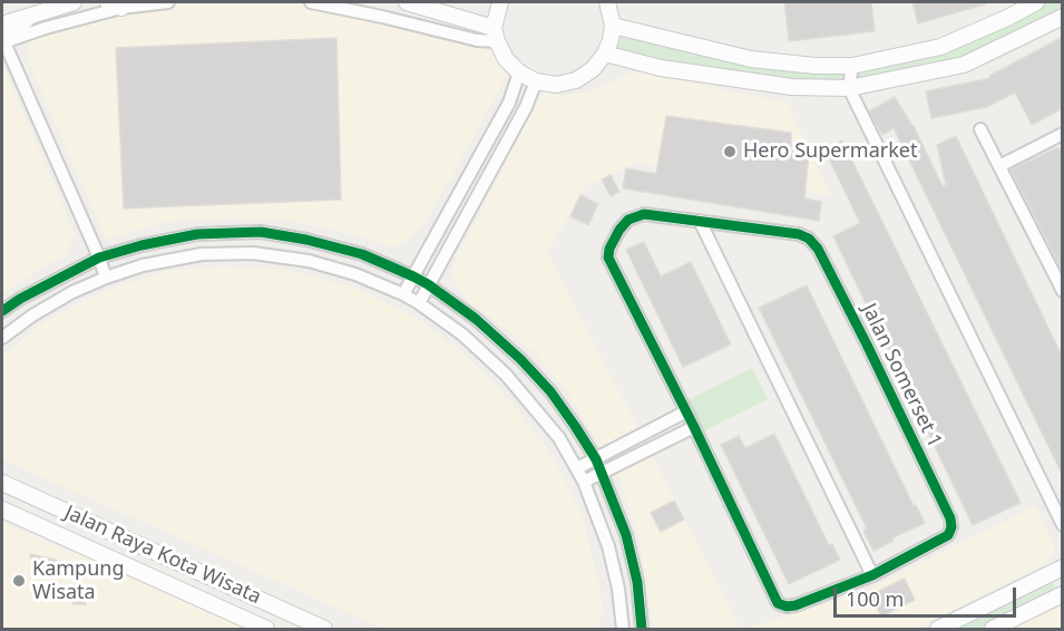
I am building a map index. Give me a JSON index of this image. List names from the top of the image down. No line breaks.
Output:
{"streets":{"street":["Jalan Somerset 1","Jalan Raya Kota Wisata"]},"places":["Hero Supermarket","Kampung Wisata"],"scale_bar":"100 m"}
